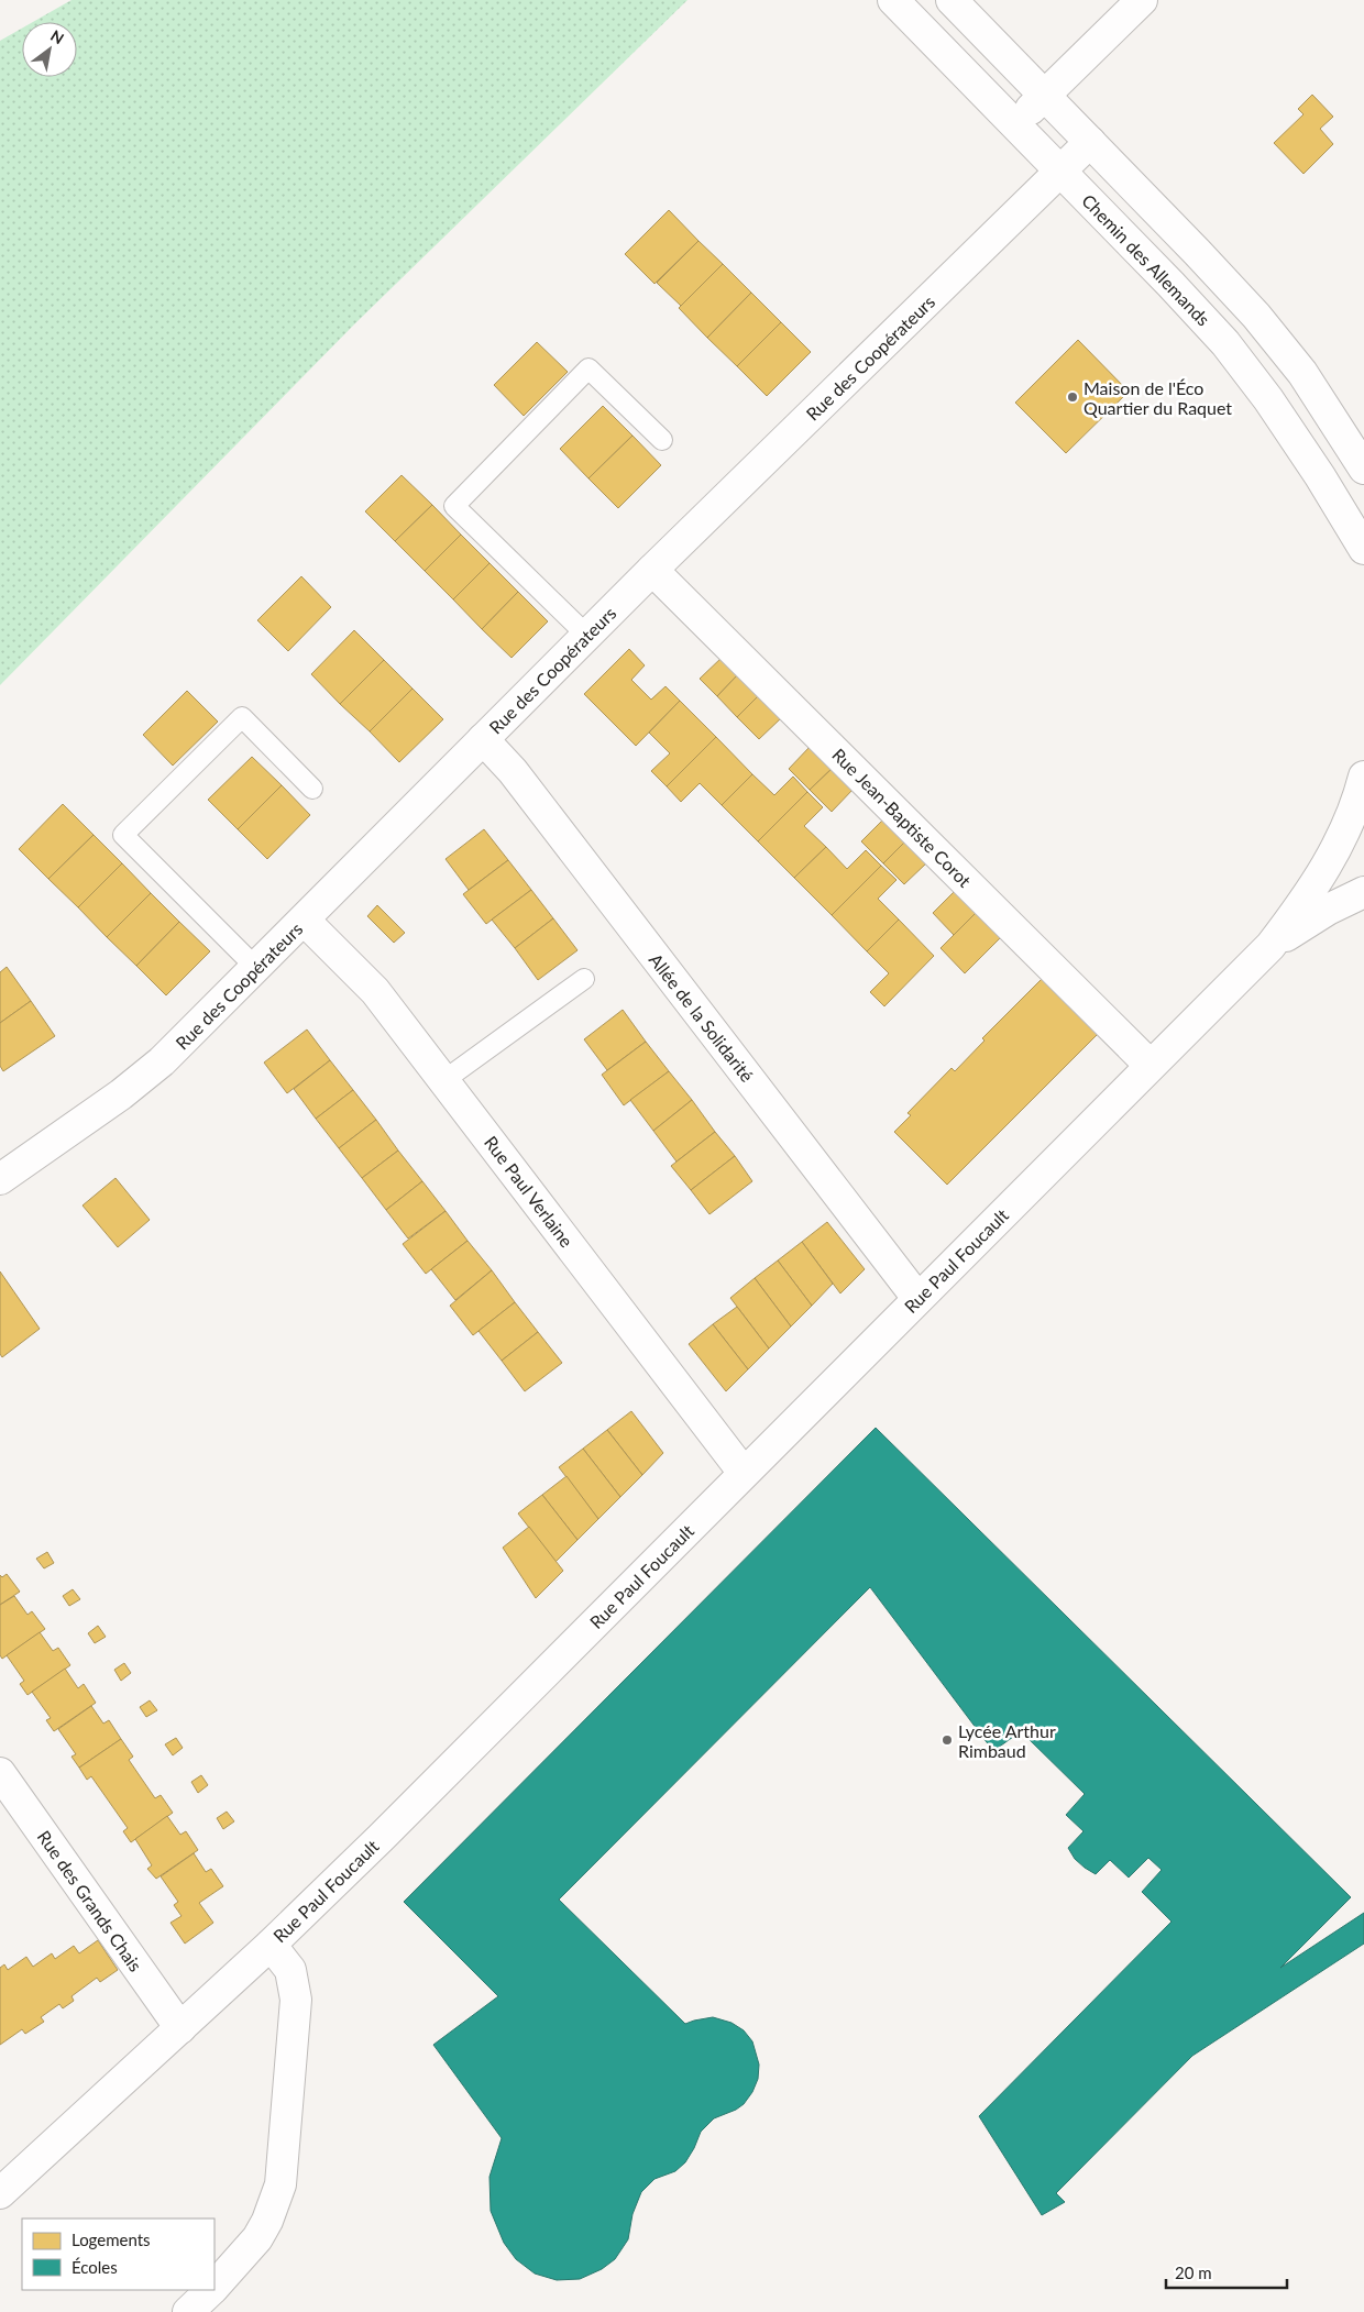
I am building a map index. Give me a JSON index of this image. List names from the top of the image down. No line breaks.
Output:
{"streets":{"street":["Chemin des Allemands","Rue des Coopérateurs","Rue Jean-Baptiste Corot","Allée de la Solidarité","Rue Paul Verlaine","Rue Paul Foucault","Rue des Grands Chais"]},"crossings":[["Chemin des Allemands","Rue des Coopérateurs"],["Rue des Coopérateurs","Rue Jean-Baptiste Corot"],["Rue des Coopérateurs","Allée de la Solidarité"],["Rue des Coopérateurs","Rue Paul Verlaine"],["Rue Jean-Baptiste Corot","Rue Paul Foucault"],["Allée de la Solidarité","Rue Paul Foucault"],["Rue Paul Verlaine","Rue Paul Foucault"],["Rue Paul Foucault","Rue des Grands Chais"]],"places":["Maison de l'Éco Quartier du Raquet","Lycée Arthur Rimbaud"],"legend":["Logements","Écoles"],"scale_bar":"20 m","north":"top right"}
